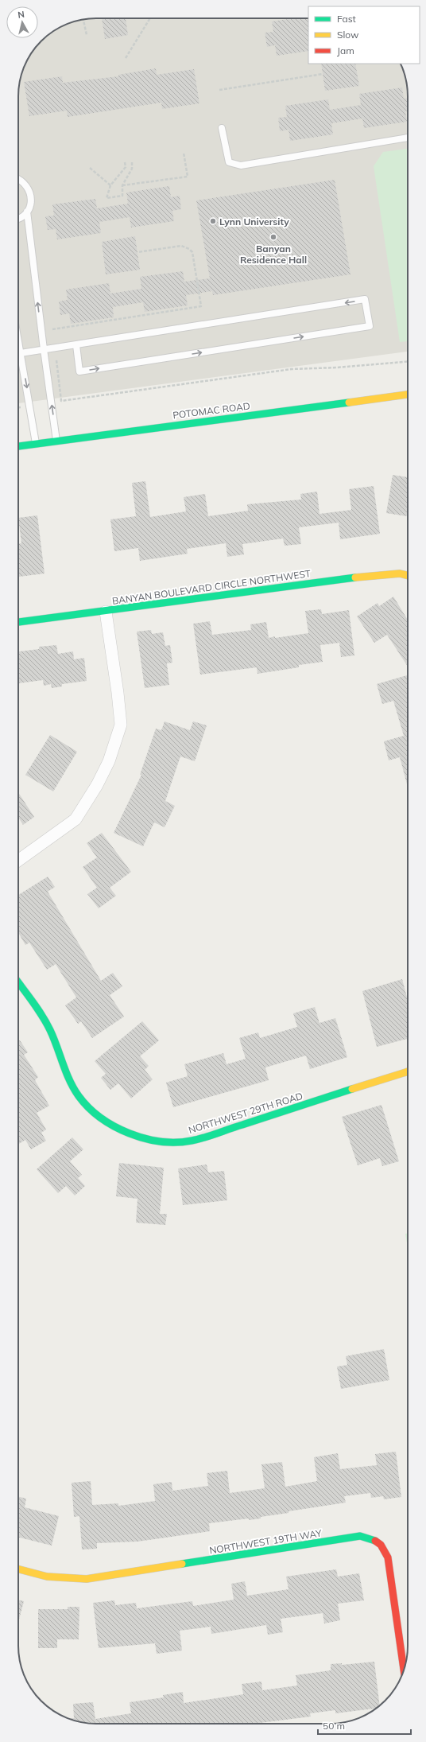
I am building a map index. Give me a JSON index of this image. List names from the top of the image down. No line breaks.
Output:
{"streets":{"street":["POTOMAC ROAD","BANYAN BOULEVARD CIRCLE NORTHWEST","NORTHWEST 29TH ROAD","NORTHWEST 19TH WAY"]},"places":["Lynn University","Banyan Residence Hall"],"legend":["Fast","Slow","Jam"],"scale_bar":"50 m","north":"top"}
